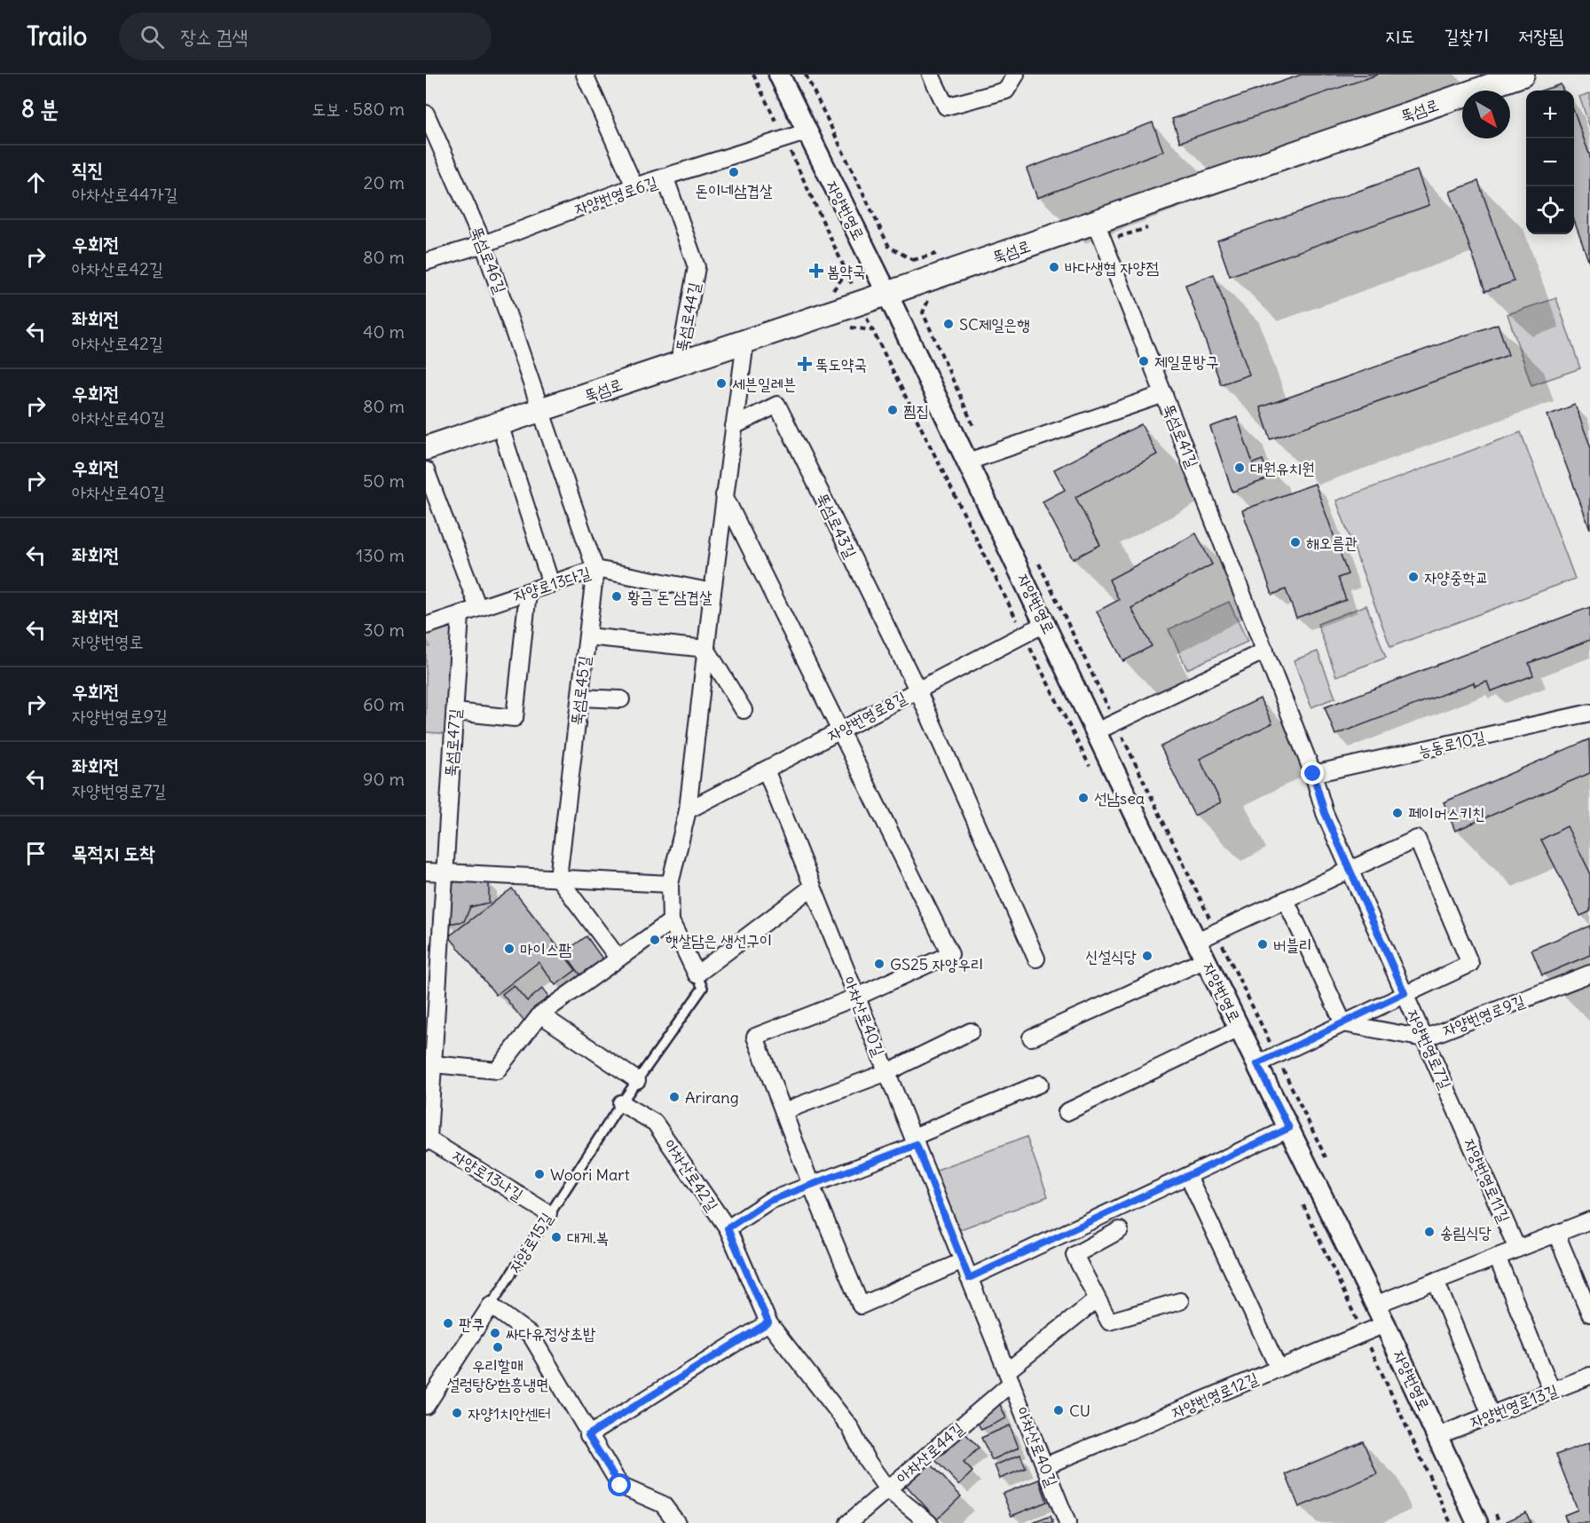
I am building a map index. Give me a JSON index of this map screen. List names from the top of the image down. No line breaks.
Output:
{"streets":{"main road":["뚝섬로"],"street":["자양번영로6길","자양번영로","뚝섬로46길","뚝섬로44길","뚝섬로41길","뚝섬로43길","자양로13다길","뚝섬로45길","자양번영로8길","뚝섬로47길","능동로10길","자양번영로9길","아차산로40길","자양번영로7길","자양로13나길","아차산로42길","자양번영로11길","자양로15길","자양번영로12길","자양번영로13길","아차산로44길"]},"crossings":[["뚝섬로","자양번영로"],["뚝섬로","뚝섬로46길"],["뚝섬로","뚝섬로44길"],["뚝섬로","뚝섬로41길"],["뚝섬로","뚝섬로45길"],["자양번영로6길","자양번영로"],["자양번영로6길","뚝섬로46길"],["자양번영로6길","뚝섬로44길"],["자양번영로","자양번영로8길"],["자양번영로","자양번영로12길"],["자양번영로","자양번영로13길"],["뚝섬로46길","뚝섬로45길"],["뚝섬로41길","능동로10길"],["뚝섬로41길","자양번영로7길"],["뚝섬로43길","자양번영로8길"],["자양로13다길","뚝섬로45길"],["자양로13다길","뚝섬로47길"],["자양번영로8길","아차산로40길"],["자양번영로8길","자양로15길"],["뚝섬로47길","자양로13나길"],["능동로10길","자양번영로7길"],["자양번영로9길","자양번영로7길"],["아차산로40길","자양번영로12길"],["아차산로40길","아차산로44길"],["자양번영로7길","자양번영로11길"],["자양로13나길","자양로15길"],["아차산로42길","자양로15길"],["아차산로42길","아차산로44길"]],"places":{"other":["돈이네삼겹살","바다생협 자양점","SC제일은행","제일문방구","세븐일레븐","찜집","대원유치원","해오름관","자양중학교","황금 돈 삼겹살","선남sea","페이머스키친","햇살담은 생선구이","버블리","마이스팜","신설식당","GS25 자양우리","Arirang","Woori Mart","송림식당","대게.복","판쿠","싸다유정상초밥","우리할매 설렁탕&함흥냉면","CU","자양1치안센터"],"health":["봄약국","뚝도약국"]},"north":"bottom right","page":{"header":"Trailo","search":"장소 검색","nav":["지도","길찾기","저장됨"],"heading":["8 분","도보 · 580 m"],"map_buttons":["+","−"],"list":[["직진","아차산로44가길","20 m"],["우회전","아차산로42길","80 m"],["좌회전","아차산로42길","40 m"],["우회전","아차산로40길","80 m"],["우회전","아차산로40길","50 m"],["좌회전","130 m"],["좌회전","자양번영로","30 m"],["우회전","자양번영로9길","60 m"],["좌회전","자양번영로7길","90 m"],"목적지 도착"]}}
